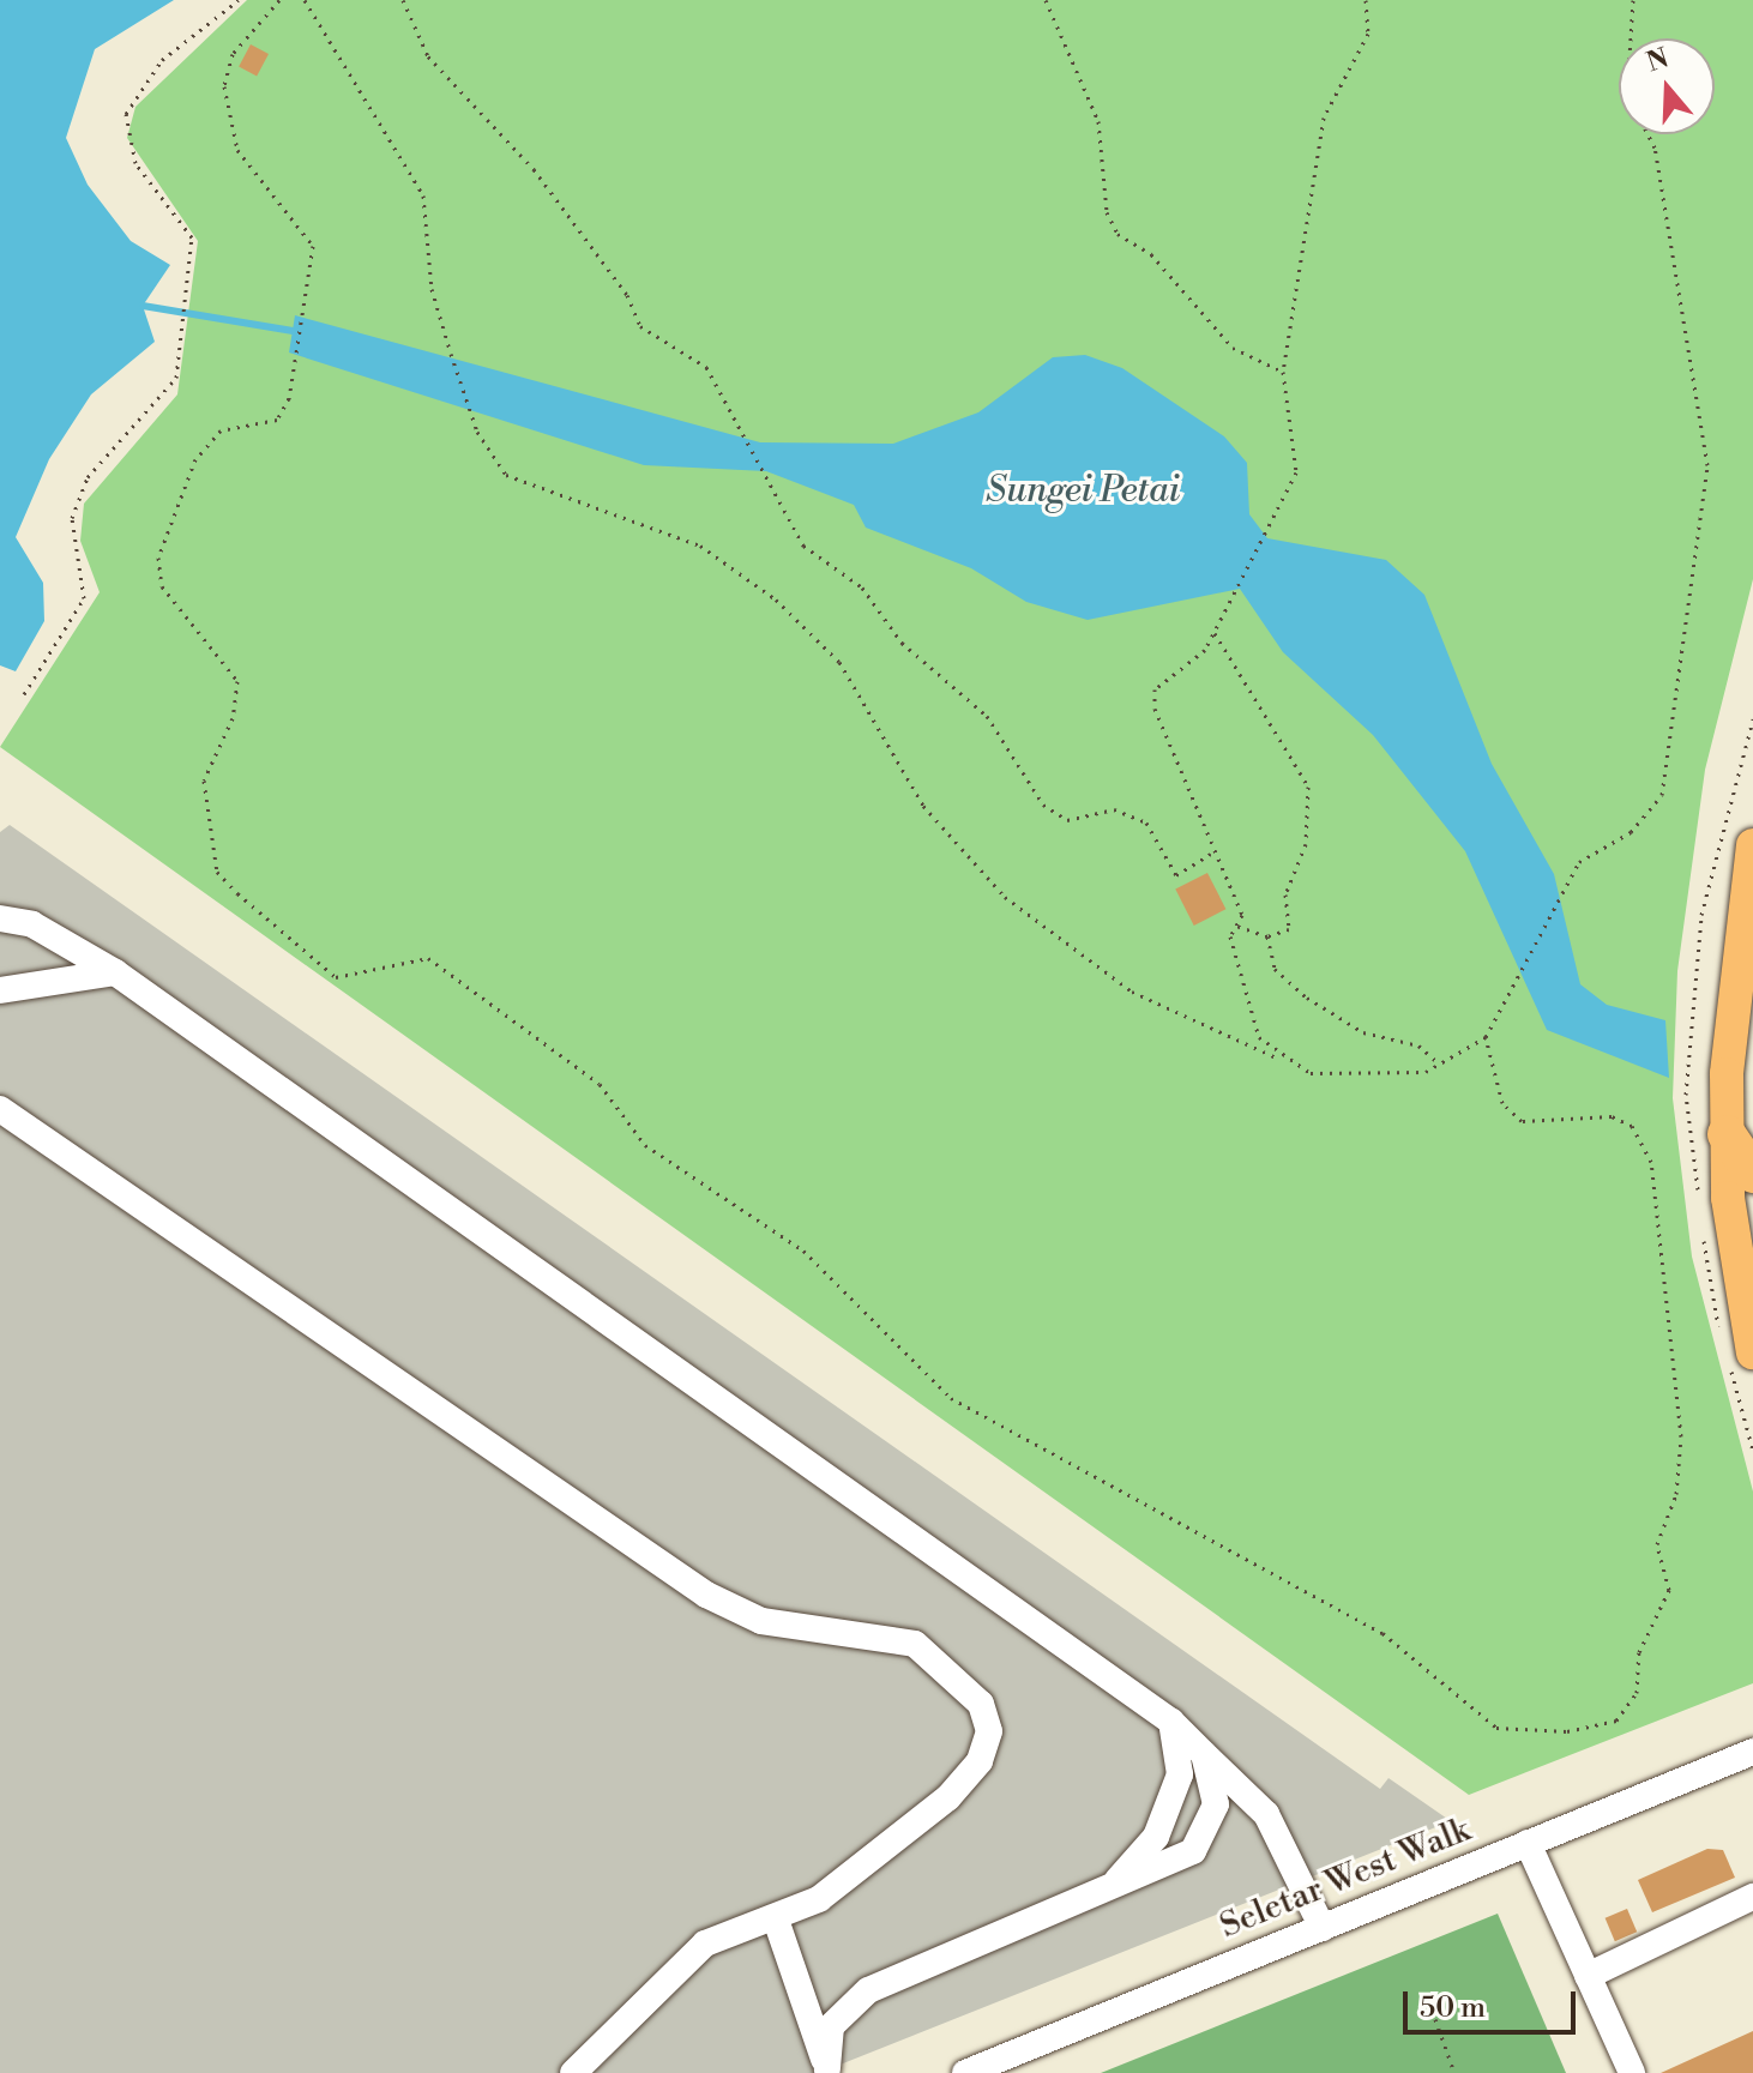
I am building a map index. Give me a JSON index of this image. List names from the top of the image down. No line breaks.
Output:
{"streets":{"lane":["Seletar West Walk"]},"water":["Sungei Petai"],"scale_bar":"50 m","north":"top"}
